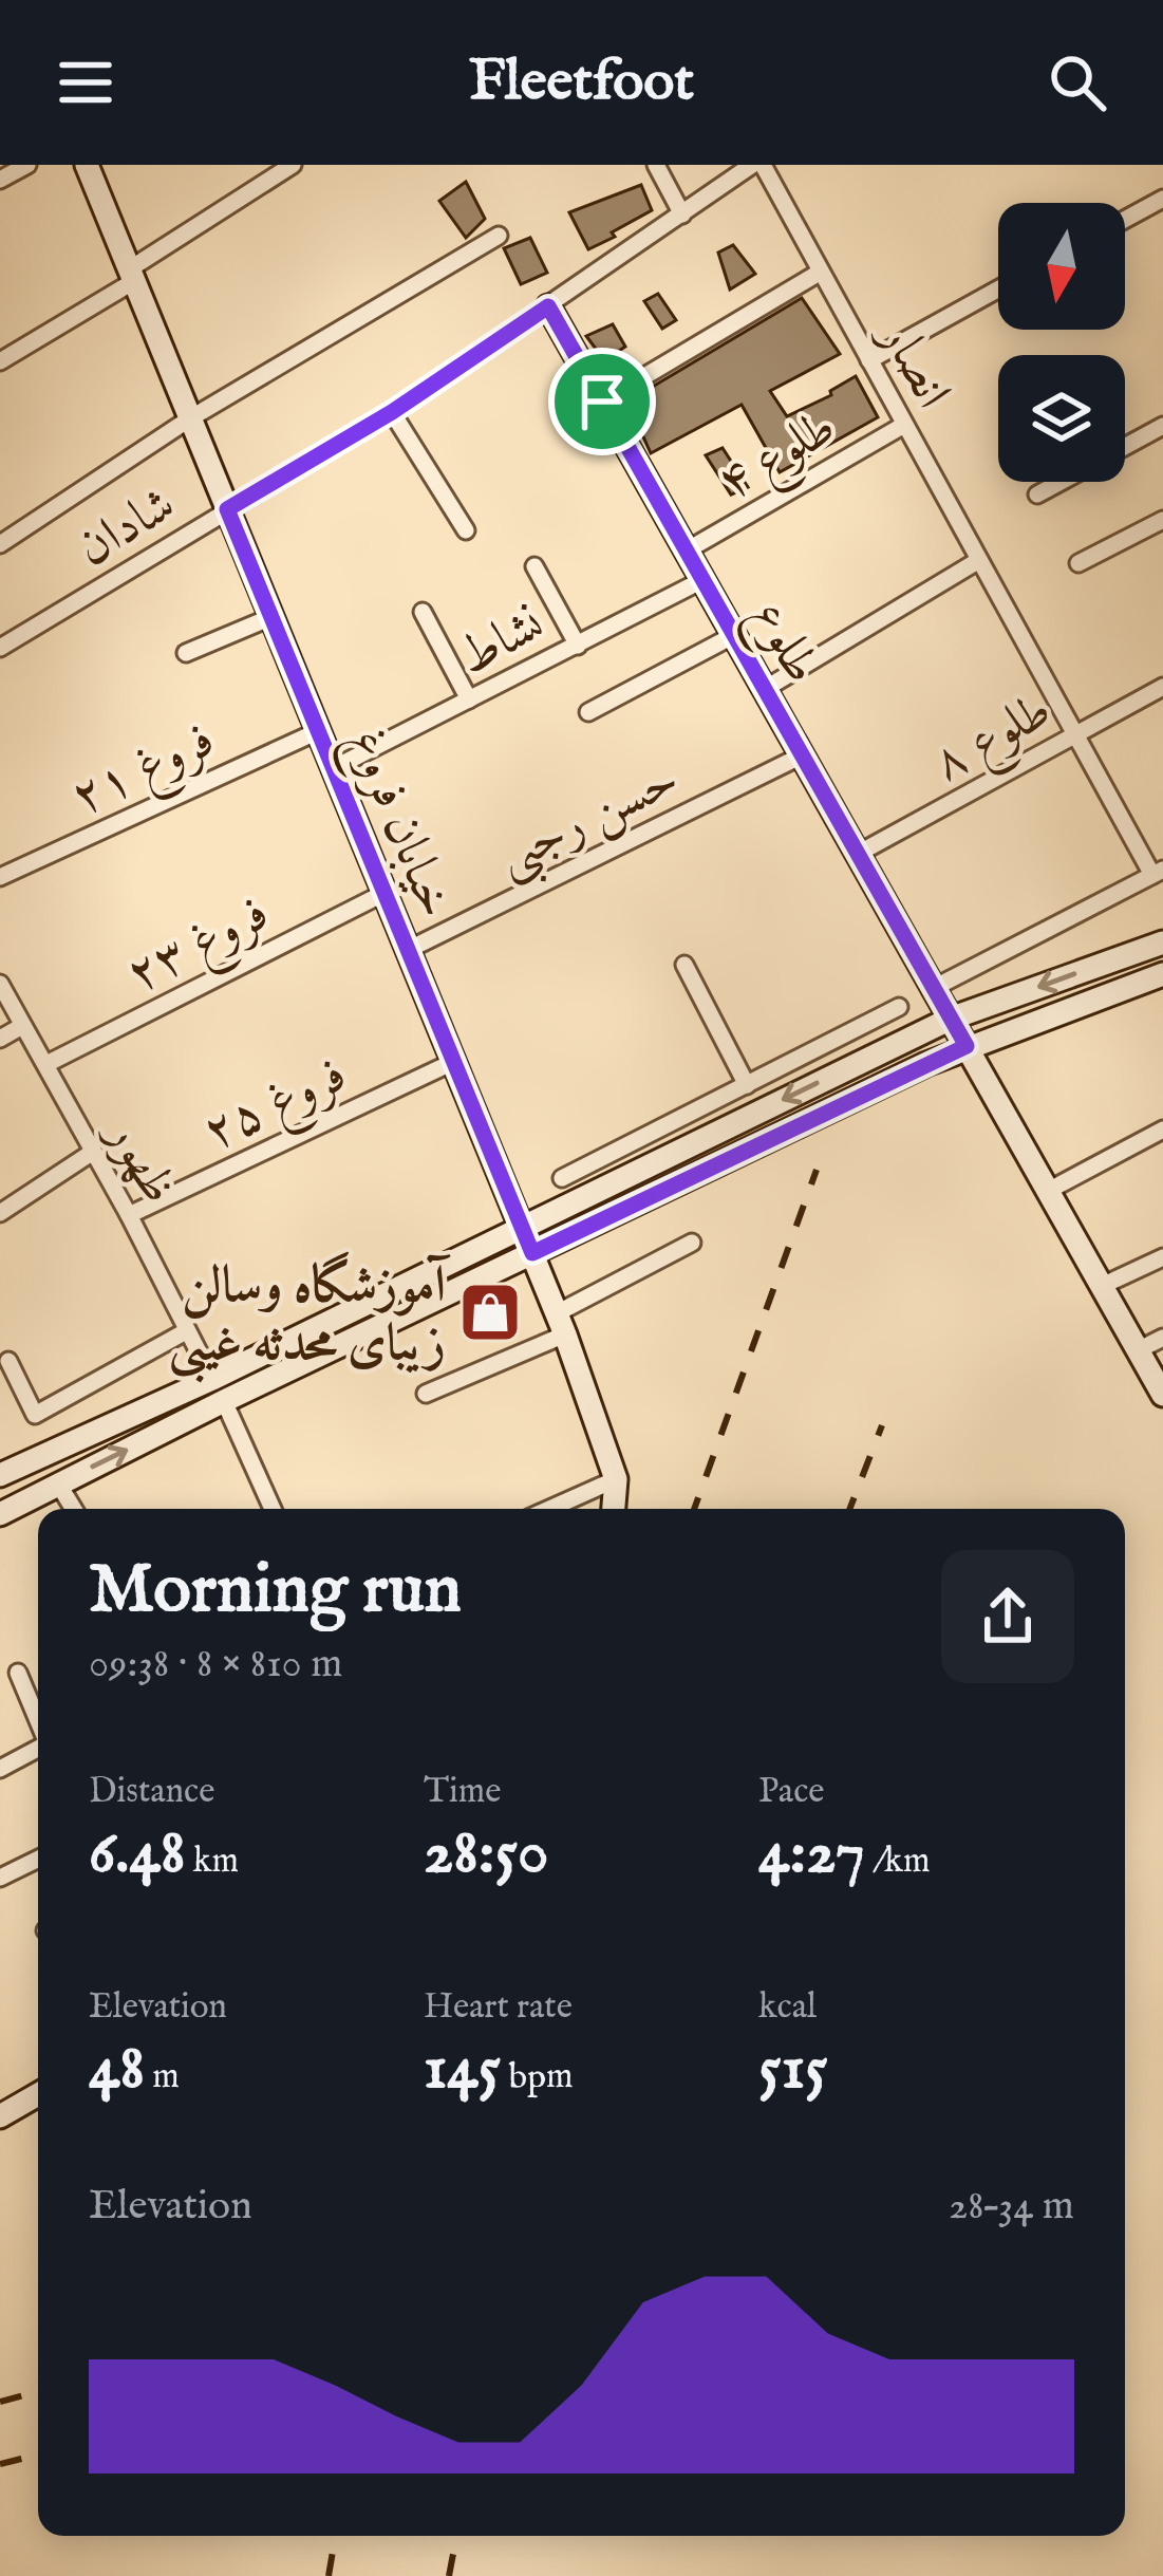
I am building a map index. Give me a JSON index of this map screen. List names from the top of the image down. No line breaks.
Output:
{"streets":{"street":["انصار","طلوع ۴","شادان","نشاط","طلوع","طلوع ۸","فروغ ۲۱","حسن رجبی","خیابان فروغ","فروغ ۲۳","فروغ ۲۵","ظهور"]},"crossings":[["انصار","طلوع ۴"],["انصار","طلوع ۸"],["طلوع ۴","طلوع"],["شادان","طلوع"],["شادان","خیابان فروغ"],["نشاط","طلوع"],["نشاط","خیابان فروغ"],["طلوع","طلوع ۸"],["طلوع","حسن رجبی"],["فروغ ۲۱","خیابان فروغ"],["حسن رجبی","خیابان فروغ"],["خیابان فروغ","فروغ ۲۳"],["خیابان فروغ","فروغ ۲۵"],["فروغ ۲۳","ظهور"],["فروغ ۲۵","ظهور"]],"places":{"shop":["آموزشگاه وسالن زیبای محدثه غیبی"]},"north":"bottom","page":{"header":"Fleetfoot","heading":["Morning run","09:38 · 8 × 810 m"],"stats":[["Distance","6.48 km"],["Time","28:50"],["Pace","4:27 /km"],["Elevation","48 m"],["Heart rate","145 bpm"],["kcal","515"]],"chart":["Elevation","28–34 m"]}}
